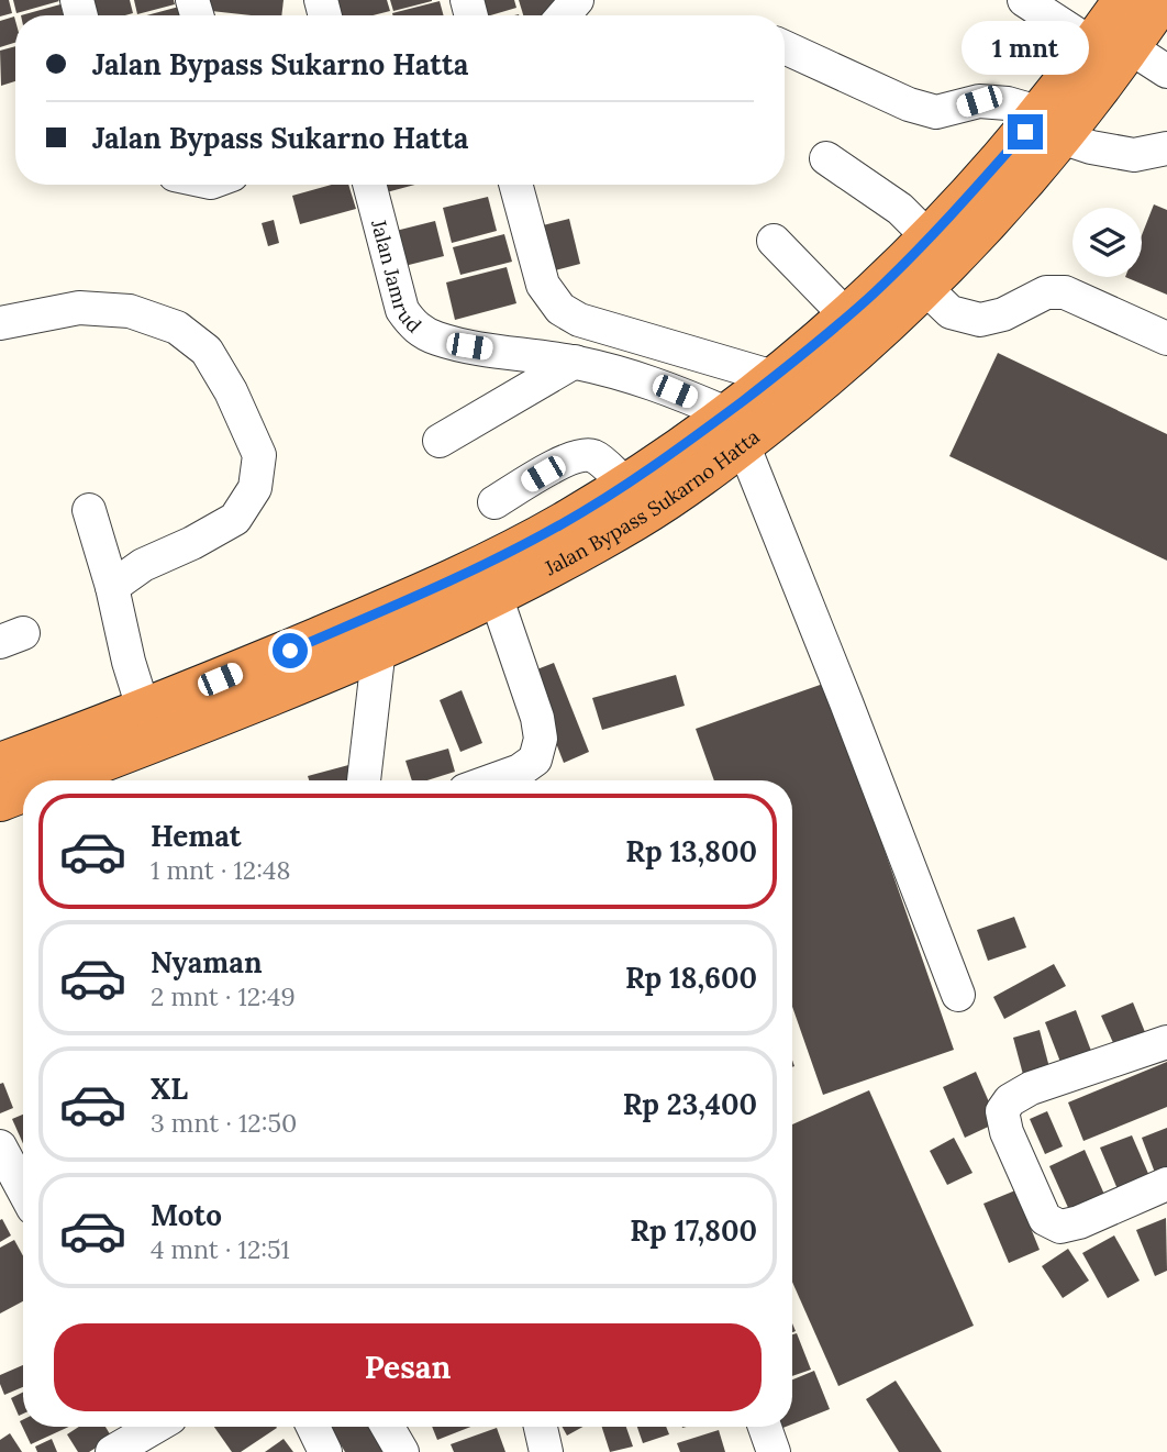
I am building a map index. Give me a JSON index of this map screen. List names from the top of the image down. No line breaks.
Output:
{"streets":{"highway":["Jalan Bypass Sukarno Hatta"],"street":["Jalan Jamrud"]},"crossings":[["Jalan Jamrud","Jalan Bypass Sukarno Hatta"]],"page":{"banner":["Jalan Bypass Sukarno Hatta","Jalan Bypass Sukarno Hatta"],"bubble":"1 mnt","list":[{"name":"Hemat","note":"1 mnt · 12:48","value":"Rp 13,800"},{"name":"Nyaman","note":"2 mnt · 12:49","value":"Rp 18,600"},{"name":"XL","note":"3 mnt · 12:50","value":"Rp 23,400"},{"name":"Moto","note":"4 mnt · 12:51","value":"Rp 17,800"}],"buttons":"Pesan"}}
